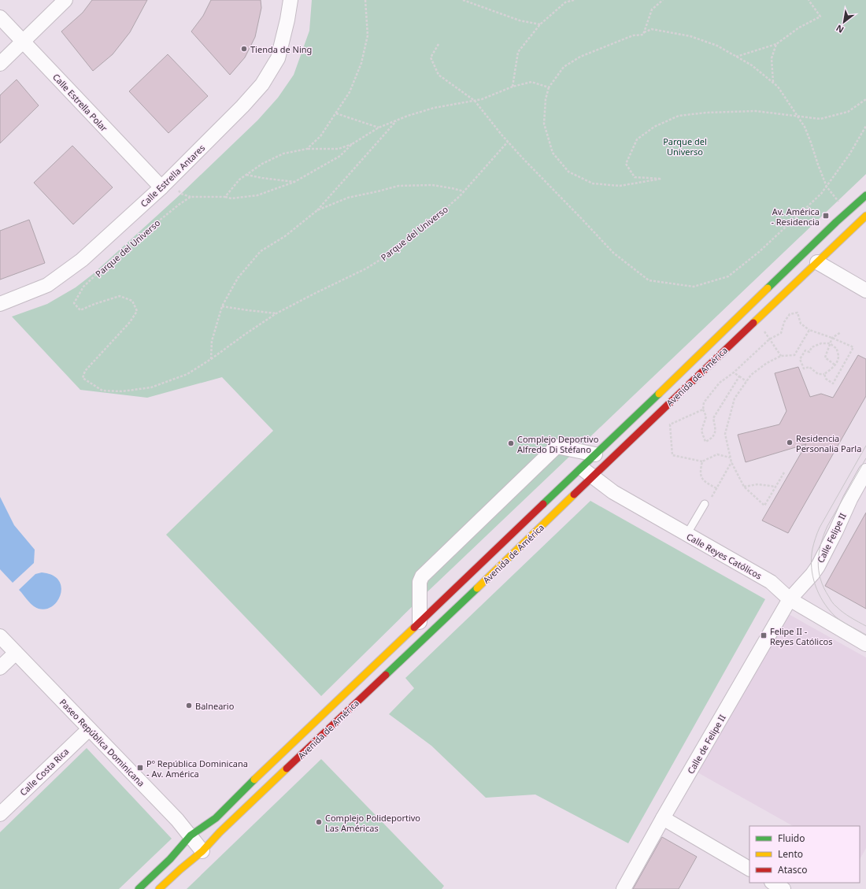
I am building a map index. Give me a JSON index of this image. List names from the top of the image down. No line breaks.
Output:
{"streets":{"main road":["Avenida de América"],"street":["Calle Estrella Polar","Calle Estrella Antares","Calle Felipe II","Calle Reyes Católicos","Paseo República Dominicana","Calle de Felipe II","Calle Costa Rica"],"path":["Parque del Universo"]},"crossings":[["Calle Estrella Polar","Calle Estrella Antares"],["Avenida de América","Calle Reyes Católicos"],["Avenida de América","Paseo República Dominicana"],["Calle Felipe II","Calle Reyes Católicos"],["Calle Felipe II","Calle de Felipe II"],["Calle Reyes Católicos","Calle de Felipe II"],["Paseo República Dominicana","Calle Costa Rica"]],"parks":["Parque del Universo"],"places":{"other":["Tienda de Ning","Residencia Personalia Parla","Complejo Deportivo Alfredo Di Stéfano","Balneario","Complejo Polideportivo Las Américas"],"transit":["Av. América - Residencia","Felipe II - Reyes Católicos","Pº República Dominicana - Av. América"]},"legend":["Fluido","Lento","Atasco"],"north":"bottom left"}
